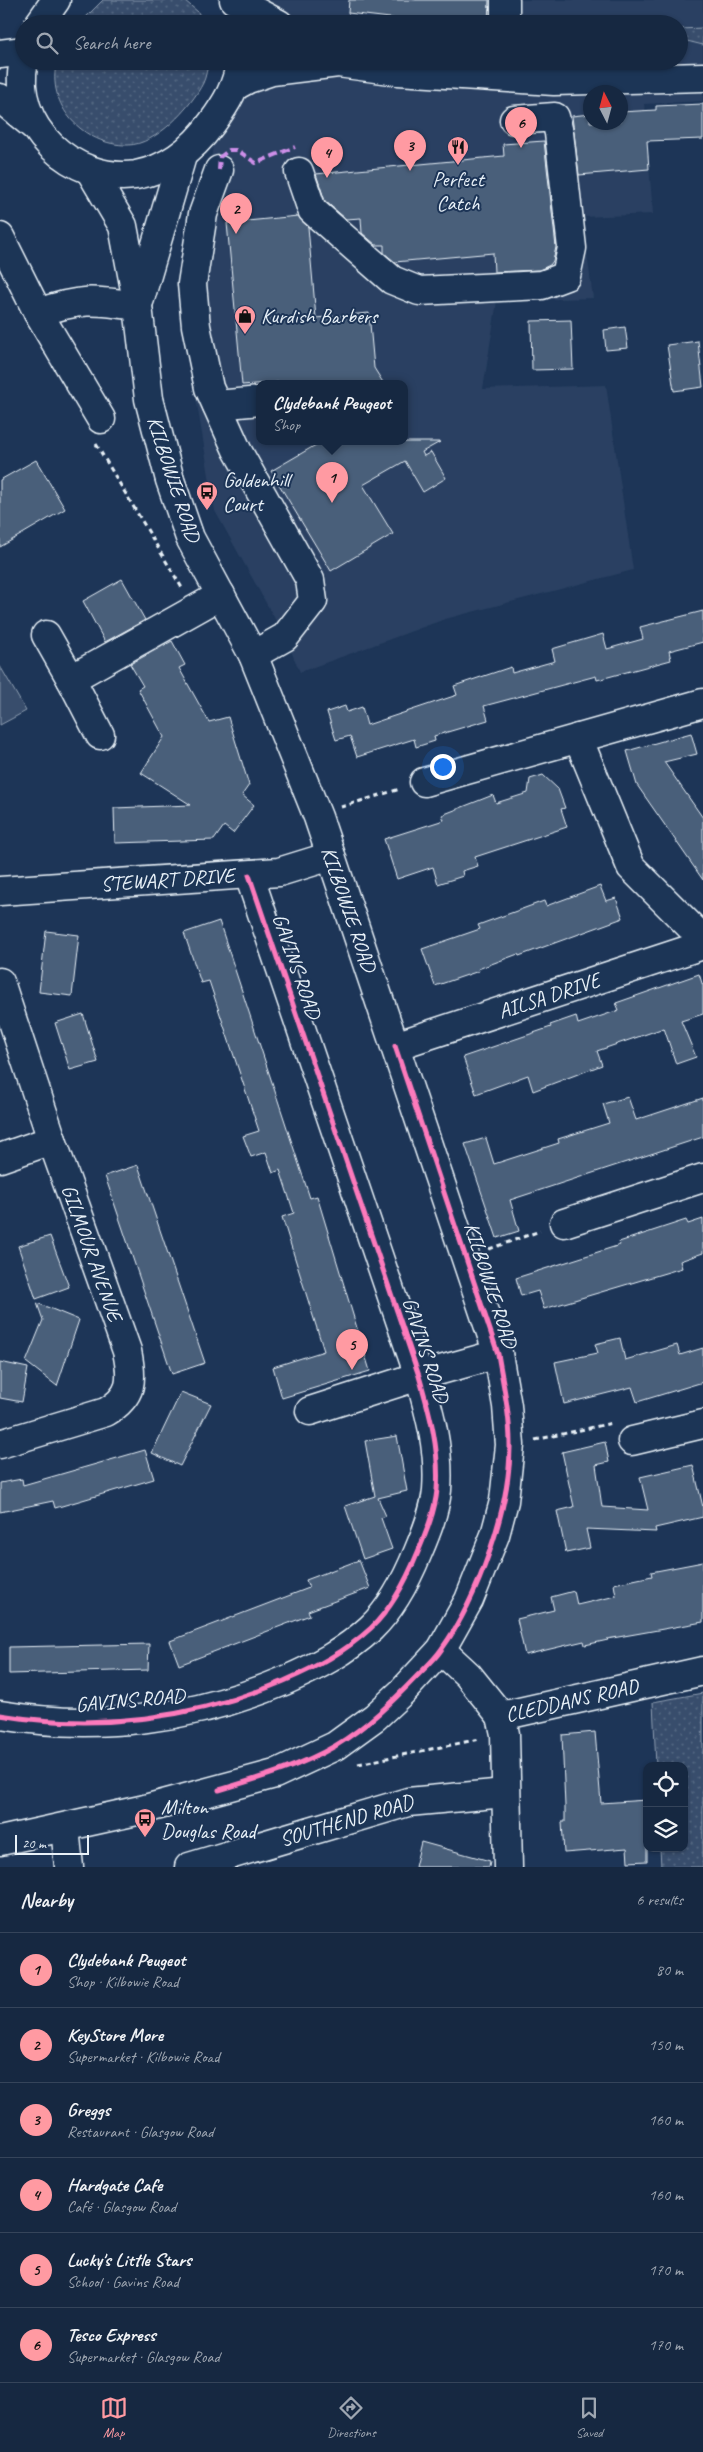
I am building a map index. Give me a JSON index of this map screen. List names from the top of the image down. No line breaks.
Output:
{"streets":{"street":["KILBOWIE ROAD","STEWART DRIVE","GAVINS ROAD","AILSA DRIVE","GILMOUR AVENUE","CLEDDANS ROAD","SOUTHEND ROAD"]},"crossings":[["KILBOWIE ROAD","STEWART DRIVE"],["KILBOWIE ROAD","AILSA DRIVE"],["KILBOWIE ROAD","CLEDDANS ROAD"],["STEWART DRIVE","GAVINS ROAD"]],"places":{"restaurant":["Perfect Catch"],"shop":["Kurdish Barbers"],"bus stop":["Goldenhill Court","Milton Douglas Road"]},"scale_bar":"20 m","north":"top","page":{"search":"Search here","pins":["6","3","4","2","1","5"],"popup":["Clydebank Peugeot","Shop"],"scale":"20 m","heading":["Nearby","6 results"],"list":[{"mark":"1","name":"Clydebank Peugeot","note":"Shop · Kilbowie Road","value":"80 m"},{"mark":"2","name":"KeyStore More","note":"Supermarket · Kilbowie Road","value":"150 m"},{"mark":"3","name":"Greggs","note":"Restaurant · Glasgow Road","value":"160 m"},{"mark":"4","name":"Hardgate Cafe","note":"Café · Glasgow Road","value":"160 m"},{"mark":"5","name":"Lucky's Little Stars","note":"School · Gavins Road","value":"170 m"},{"mark":"6","name":"Tesco Express","note":"Supermarket · Glasgow Road","value":"170 m"}],"nav":["Map","Directions","Saved"]}}
